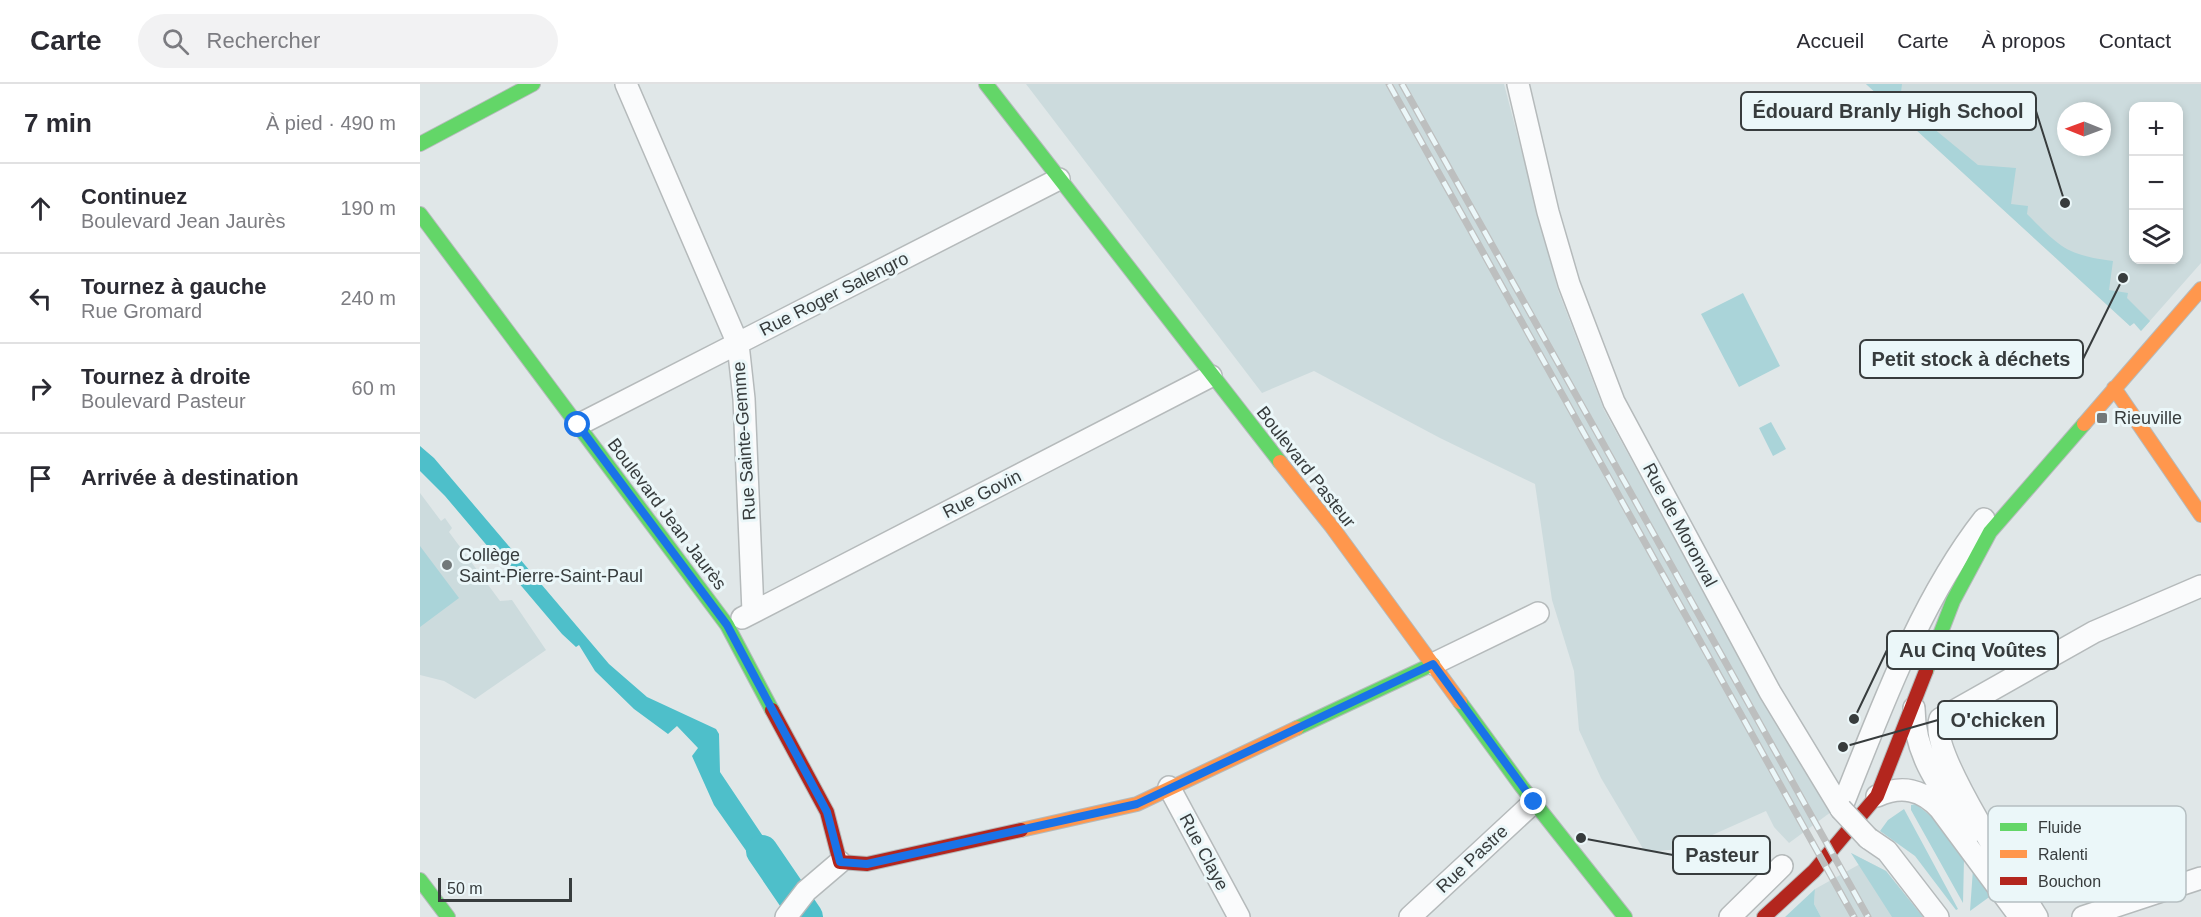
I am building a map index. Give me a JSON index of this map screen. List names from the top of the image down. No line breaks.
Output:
{"streets":{"main road":["Boulevard Pasteur","Boulevard Jean Jaurès"],"street":["Rue Roger Salengro","Rue Sainte-Gemme","Rue Govin","Rue de Moronval","Rue Claye","Rue Pastre"]},"crossings":[["Rue Roger Salengro","Rue Sainte-Gemme"],["Rue Roger Salengro","Boulevard Pasteur"],["Rue Roger Salengro","Boulevard Jean Jaurès"],["Rue Sainte-Gemme","Rue Govin"],["Boulevard Pasteur","Rue Govin"],["Boulevard Pasteur","Rue Pastre"]],"places":{"other":["Édouard Branly High School","Petit stock à déchets","Collège Saint-Pierre-Saint-Paul","Au Cinq Voûtes","O'chicken","Pasteur"],"transit":["Rieuville"]},"legend":["Fluide","Ralenti","Bouchon"],"scale_bar":"50 m","north":"left","page":{"header":"Carte","search":"Rechercher","nav":["Accueil","Carte","À propos","Contact"],"heading":["7 min","À pied · 490 m"],"map_buttons":["+","−"],"list":[["Continuez","Boulevard Jean Jaurès","190 m"],["Tournez à gauche","Rue Gromard","240 m"],["Tournez à droite","Boulevard Pasteur","60 m"],"Arrivée à destination"],"scale":"50 m"}}
